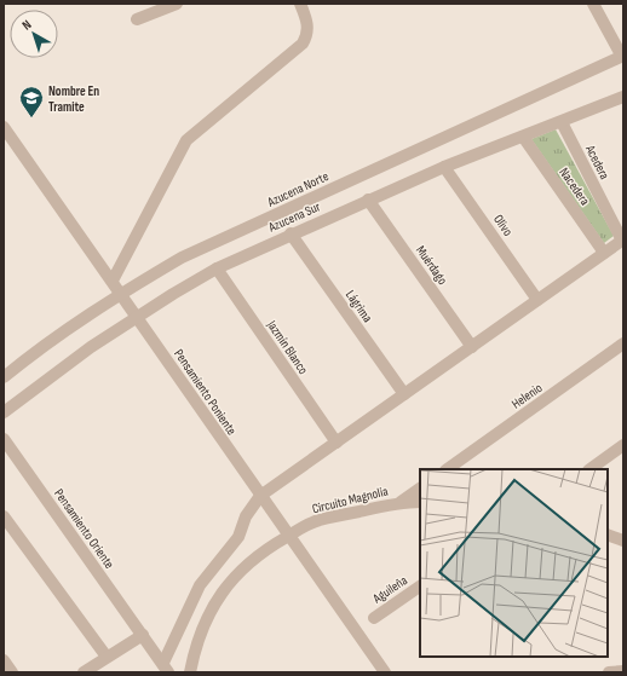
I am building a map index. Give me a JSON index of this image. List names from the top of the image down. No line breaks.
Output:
{"streets":{"street":["Acedera","Nacedera","Azucena Norte","Azucena Sur","Olivo","Muérdago","Lágrima","Jazmín Blanco","Pensamiento Poniente","Helenio","Circuito Magnolia","Pensamiento Oriente","Aguileña"]},"crossings":[["Acedera","Azucena Sur"],["Nacedera","Azucena Sur"],["Azucena Norte","Pensamiento Poniente"],["Azucena Sur","Olivo"],["Azucena Sur","Muérdago"],["Azucena Sur","Lágrima"],["Azucena Sur","Jazmín Blanco"],["Azucena Sur","Pensamiento Poniente"],["Pensamiento Poniente","Circuito Magnolia"]],"places":{"school or university":["Nombre En Tramite"]},"north":"top left"}
